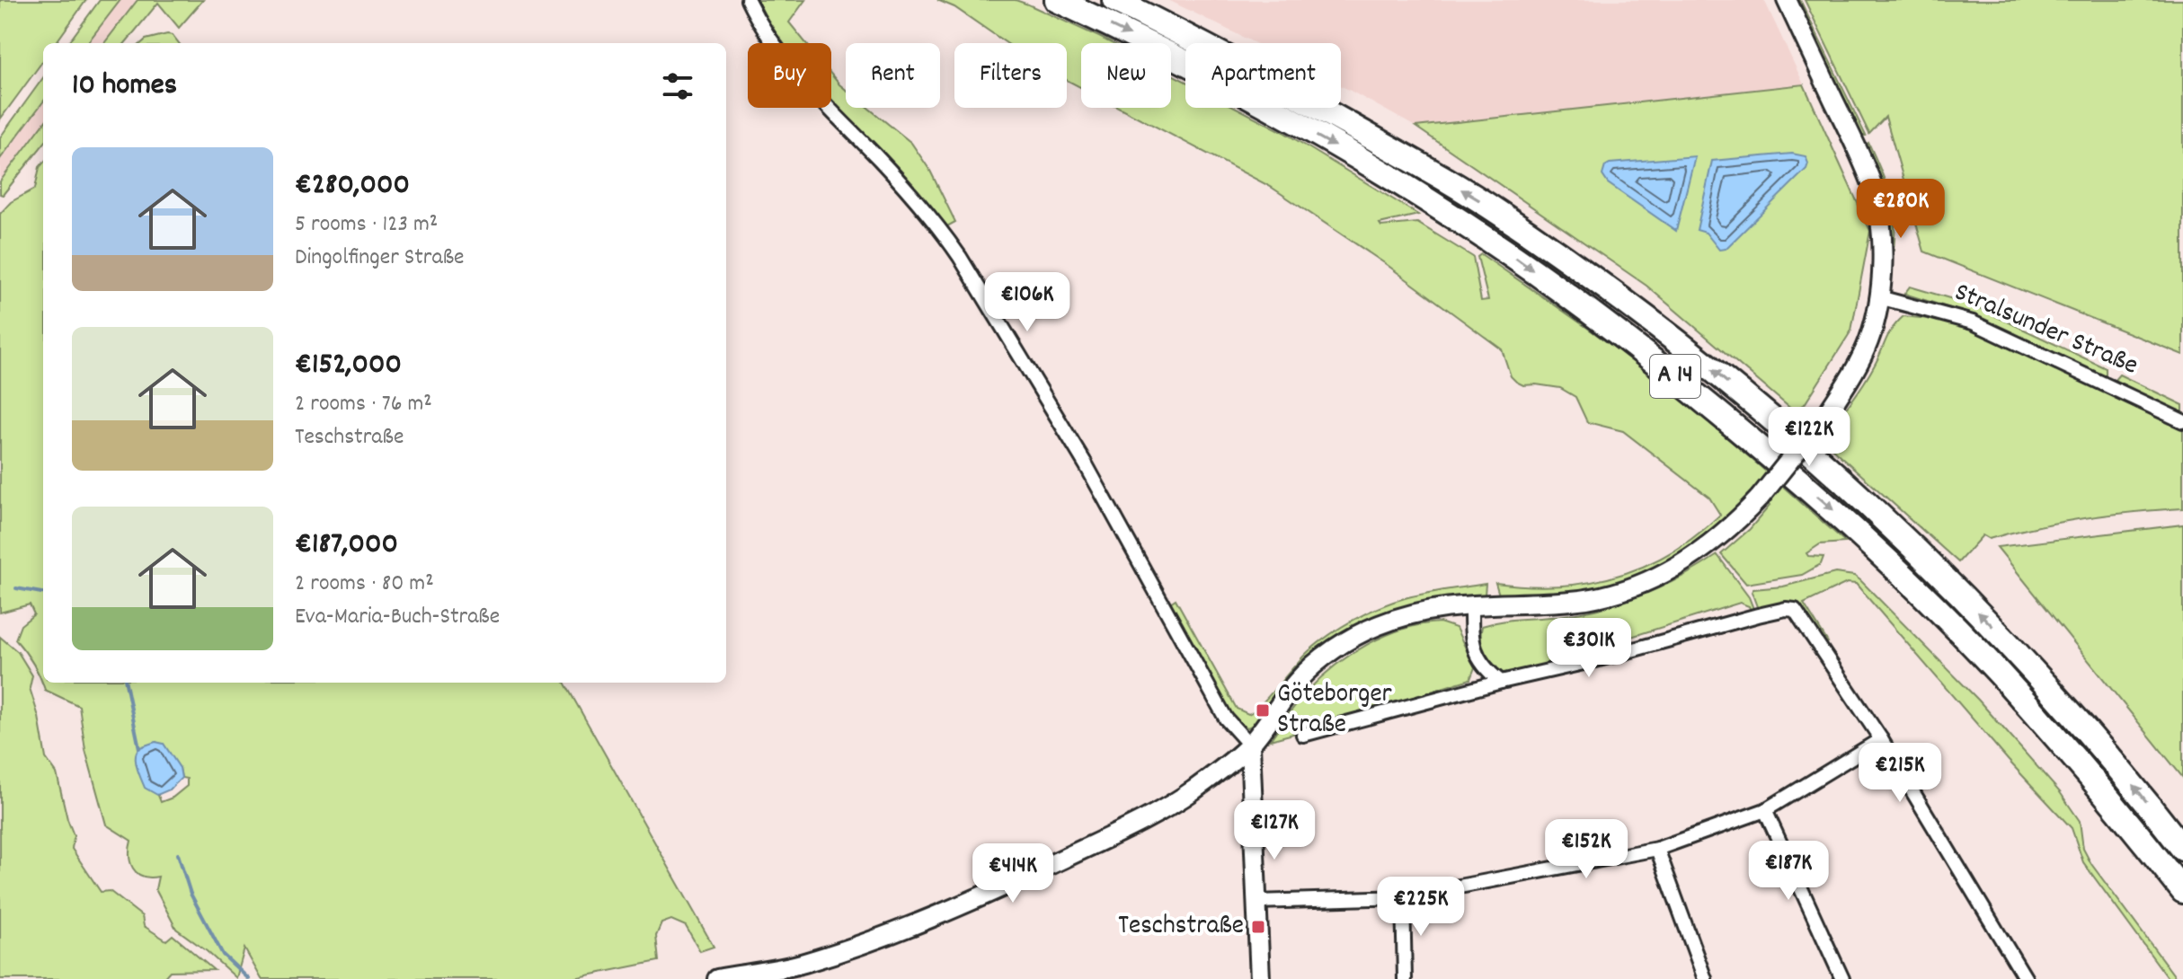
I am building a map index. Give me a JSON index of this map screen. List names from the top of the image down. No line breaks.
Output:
{"streets":{"highway":["A 14"],"street":["Stralsunder Straße"]},"places":{"transit":["Göteborger Straße","Teschstraße"]},"page":{"chip":["Buy","Rent","Filters","New","Apartment"],"heading":"10 homes","list":[{"name":"€280,000","note":"5 rooms · 123 m² · Dingolfinger Straße"},{"name":"€152,000","note":"2 rooms · 76 m² · Teschstraße"},{"name":"€187,000","note":"2 rooms · 80 m² · Eva-Maria-Buch-Straße"}],"price":["€280K","€106K","€122K","€301K","€215K","€127K","€152K","€187K","€414K","€225K"]}}
